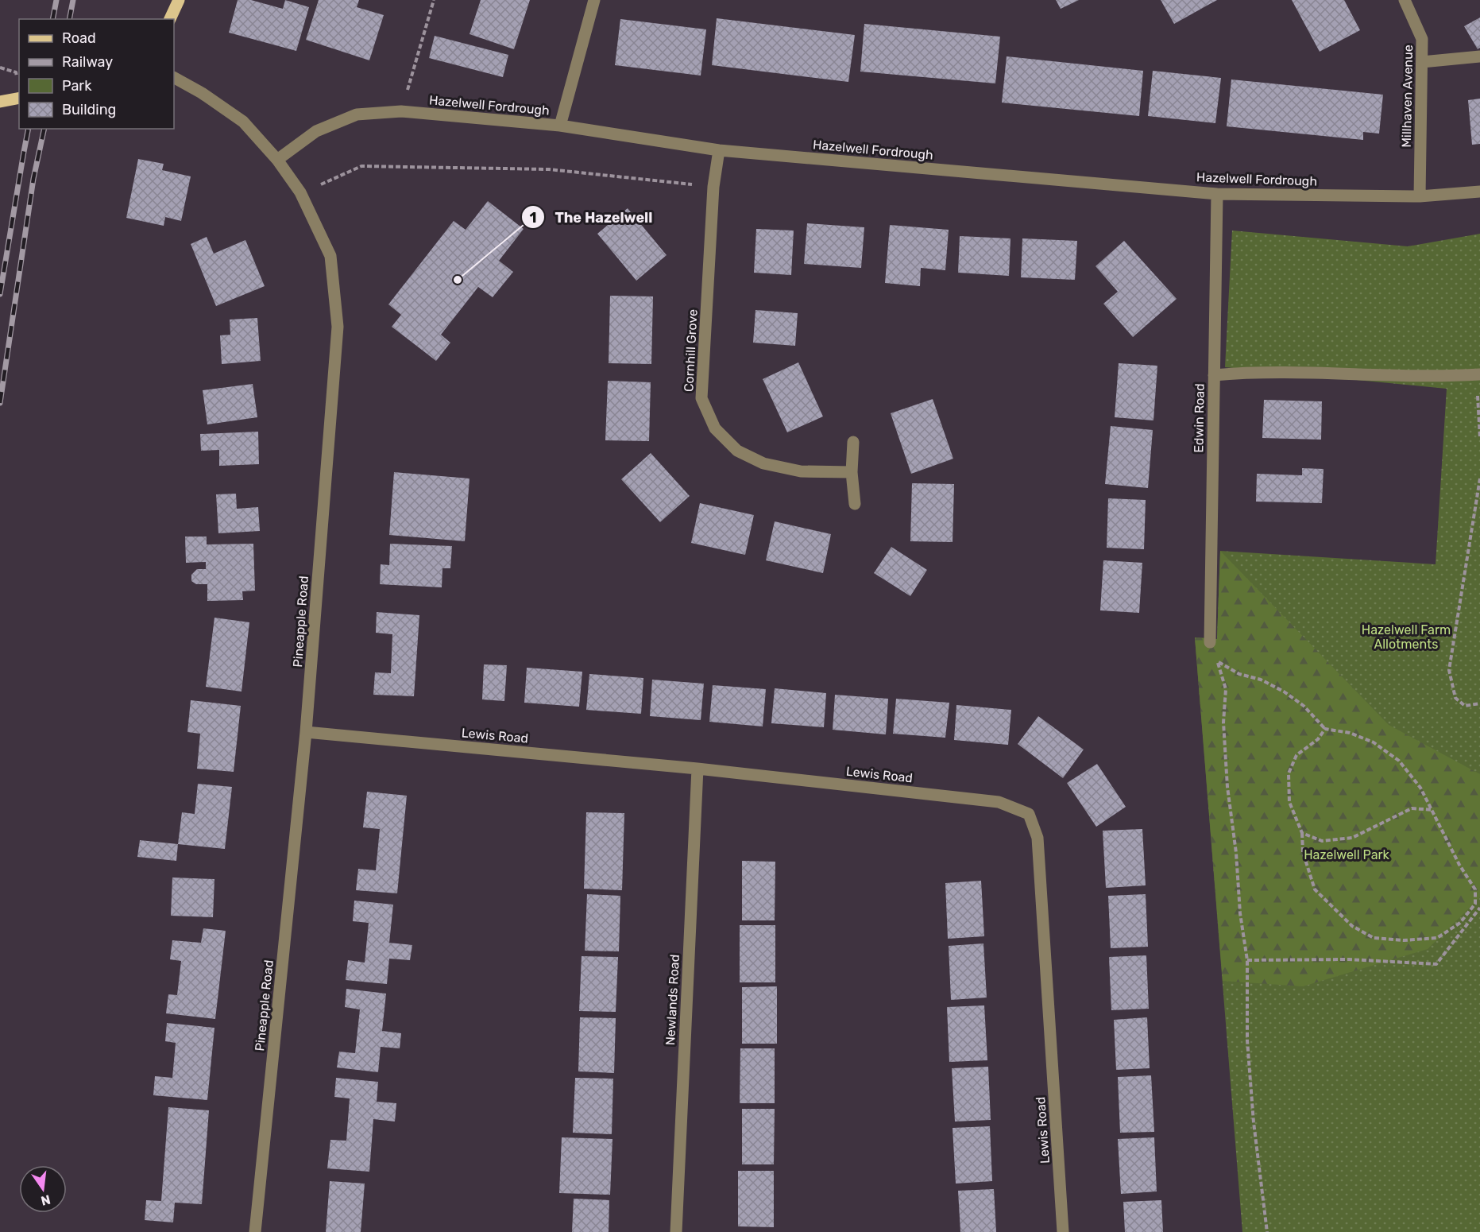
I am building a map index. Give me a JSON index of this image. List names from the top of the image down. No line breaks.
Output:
{"streets":{"street":["Millhaven Avenue","Hazelwell Fordrough","Cornhill Grove","Edwin Road","Pineapple Road","Lewis Road","Newlands Road"]},"crossings":[["Millhaven Avenue","Hazelwell Fordrough"],["Hazelwell Fordrough","Cornhill Grove"],["Hazelwell Fordrough","Edwin Road"],["Hazelwell Fordrough","Pineapple Road"],["Pineapple Road","Lewis Road"],["Lewis Road","Newlands Road"]],"parks":["Hazelwell Farm Allotments","Hazelwell Park"],"places":["The Hazelwell"],"legend":["Road","Railway","Park","Building"],"north":"bottom"}
